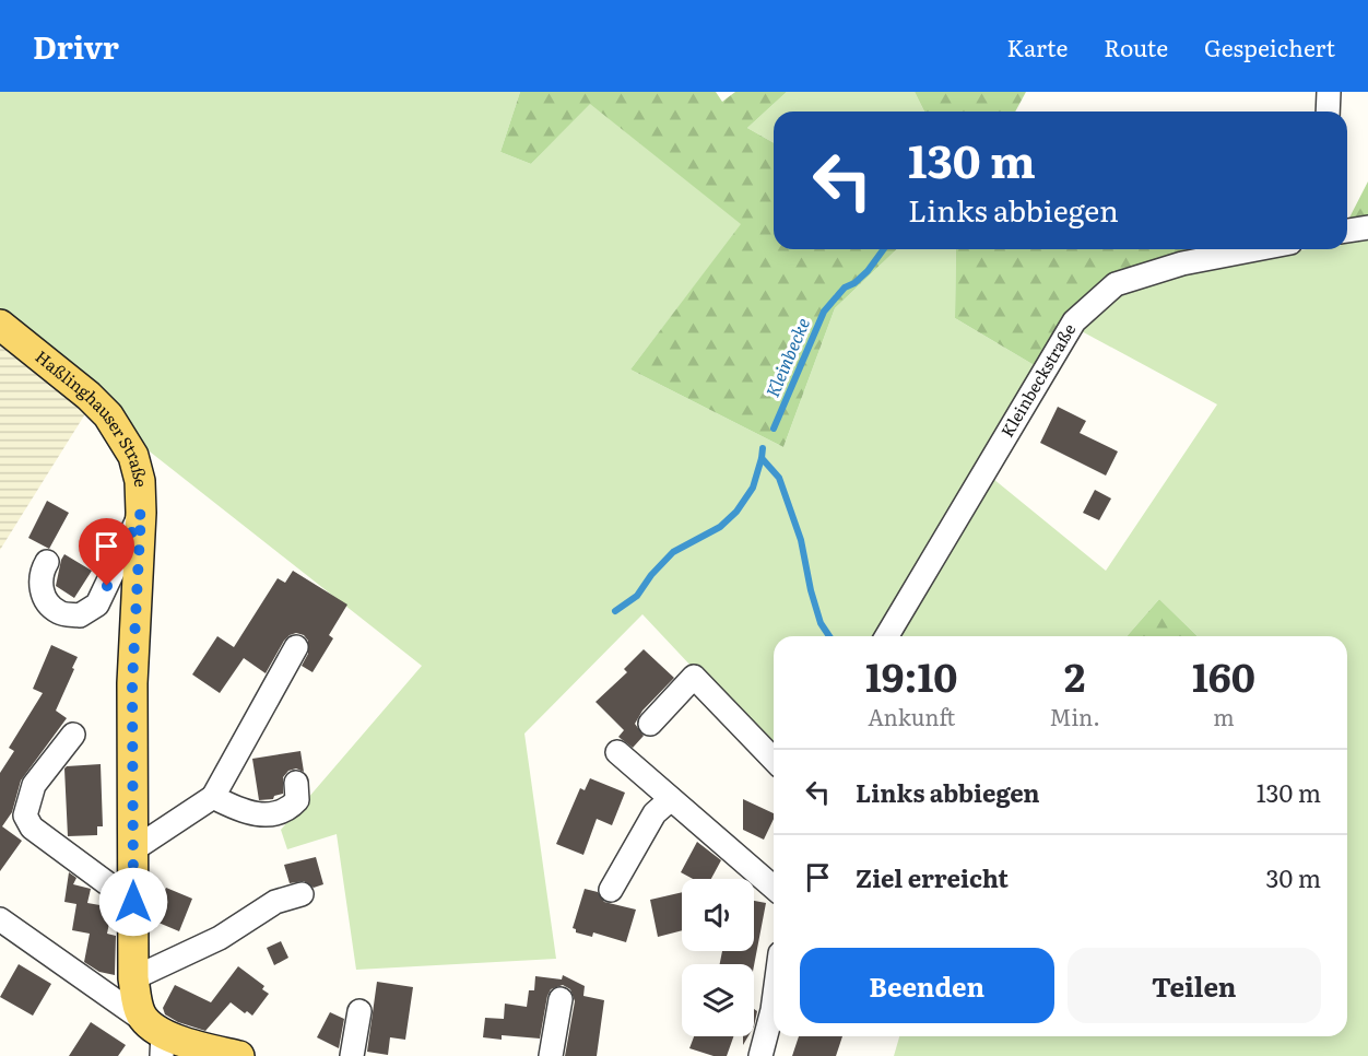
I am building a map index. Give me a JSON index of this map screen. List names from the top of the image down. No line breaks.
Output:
{"streets":{"main road":["Haßlinghauser Straße"],"street":["Kleinbeckstraße"]},"water":["Kleinbecke"],"page":{"header":"Drivr","nav":["Karte","Route","Gespeichert"],"turn":["130 m","Links abbiegen"],"eta":["19:10","Ankunft","2","Min.","160","m"],"list":[{"name":"Links abbiegen","value":"130 m"},{"name":"Ziel erreicht","value":"30 m"}],"buttons":["Beenden","Teilen"]}}
